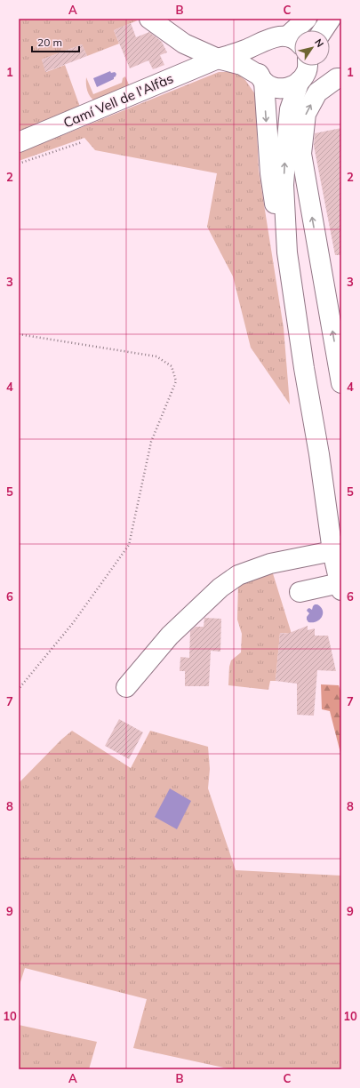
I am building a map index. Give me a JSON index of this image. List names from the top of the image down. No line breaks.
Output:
{"streets":{"street":["Camí Vell de l'Alfàs"]},"scale_bar":"20 m","north":"top right","grid":{"columns":["A","B","C"],"rows":["1","2","3","4","5","6","7","8","9","10"]}}
